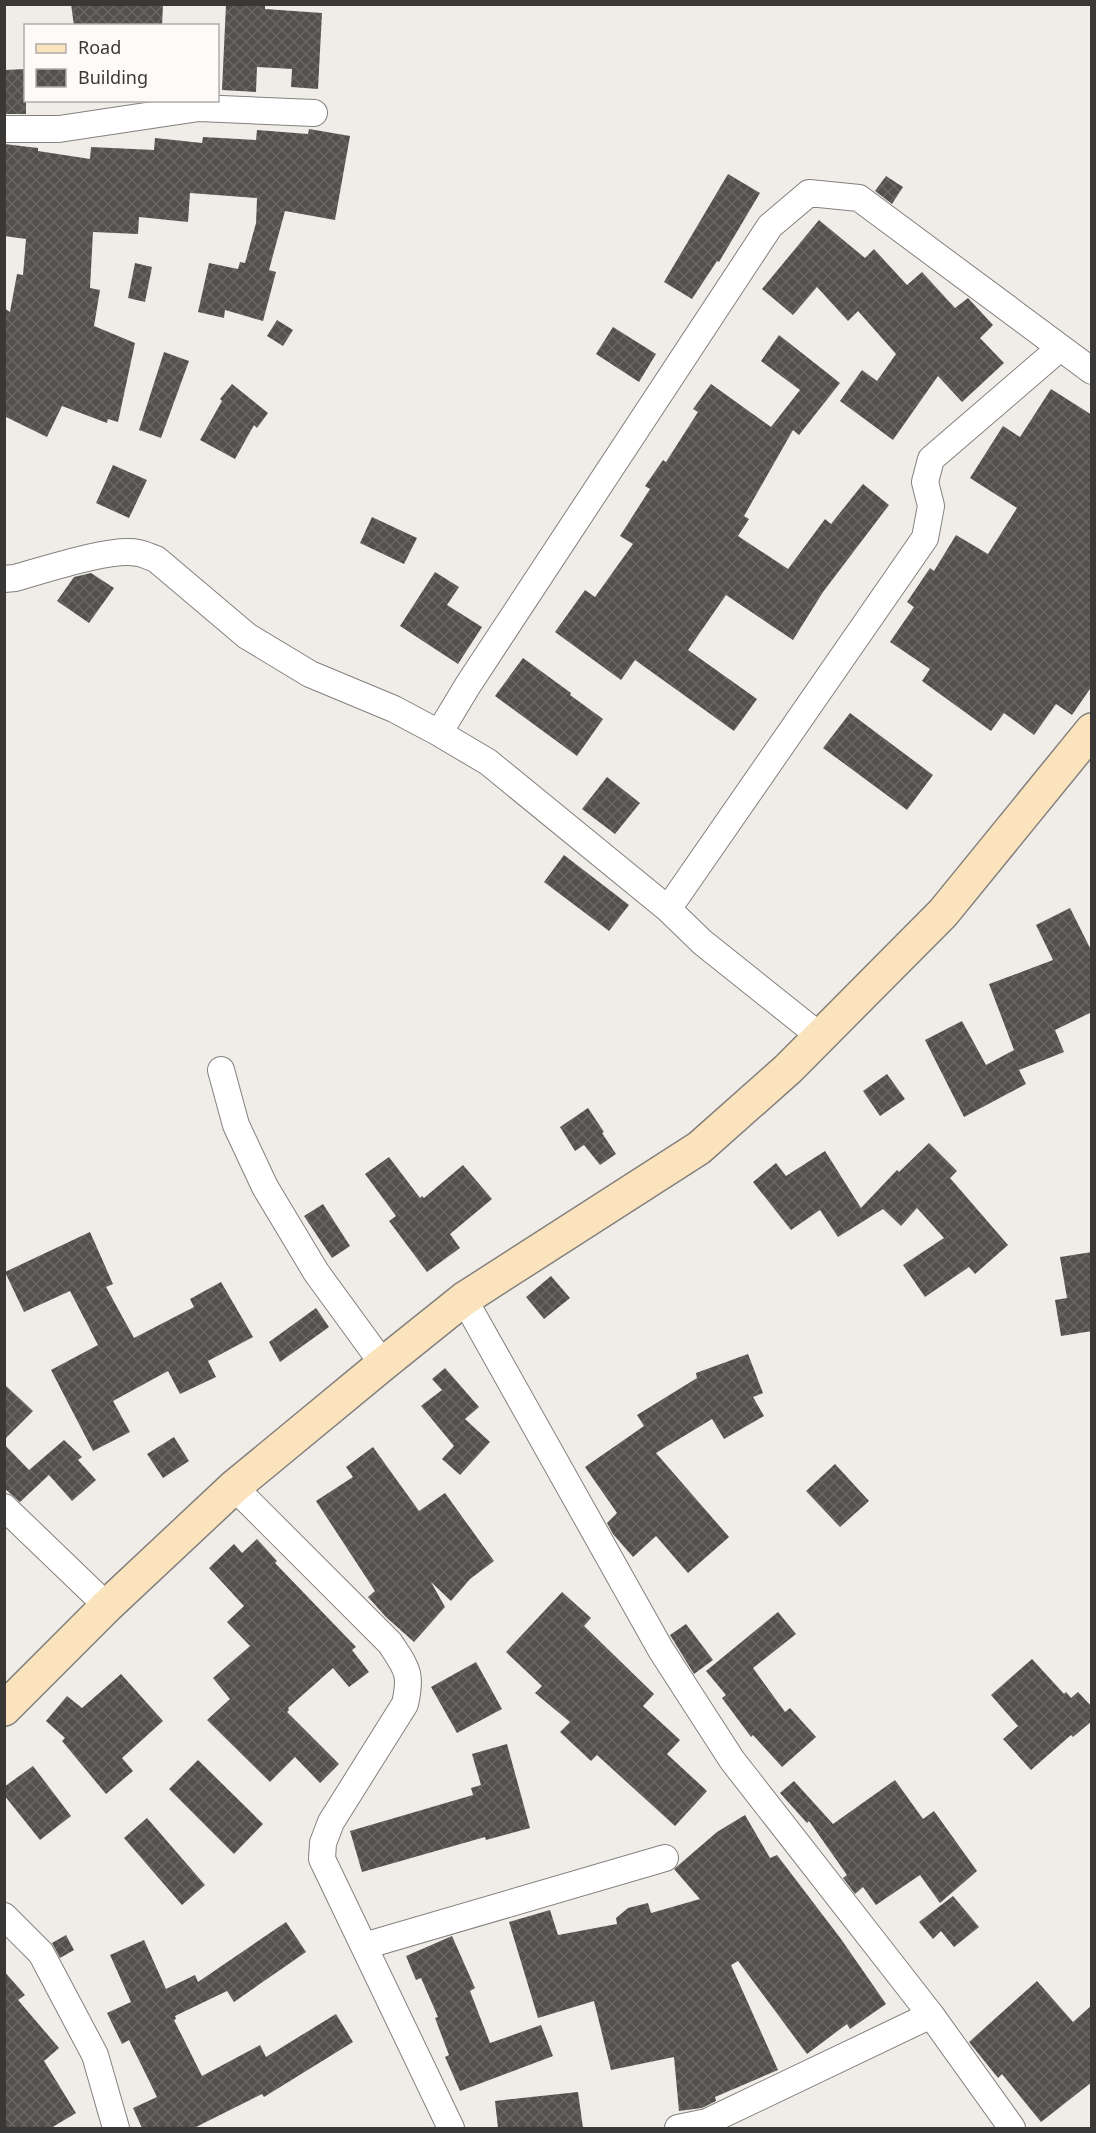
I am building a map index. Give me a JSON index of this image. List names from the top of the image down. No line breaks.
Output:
{"legend":["Road","Building"]}
